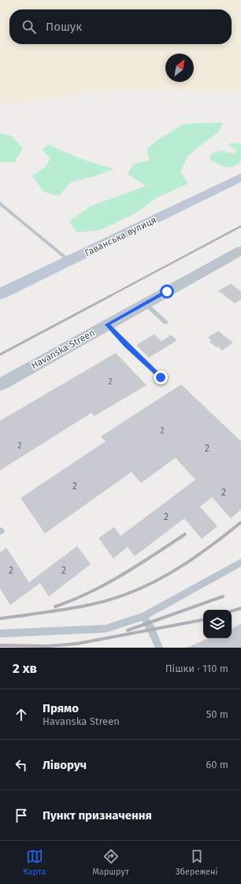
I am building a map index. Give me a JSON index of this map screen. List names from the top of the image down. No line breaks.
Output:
{"streets":{"main road":["Гаванська вулиця"],"street":["Havanska Streen"]},"house_numbers":["2","2","2","2","2","2","2","2","2"],"north":"top right","page":{"search":"Пошук","heading":["2 хв","Пішки · 110 m"],"list":[["Прямо","Havanska Streen","50 m"],["Ліворуч","60 m"],"Пункт призначення"],"nav":["Карта","Маршрут","Збережені"]}}
